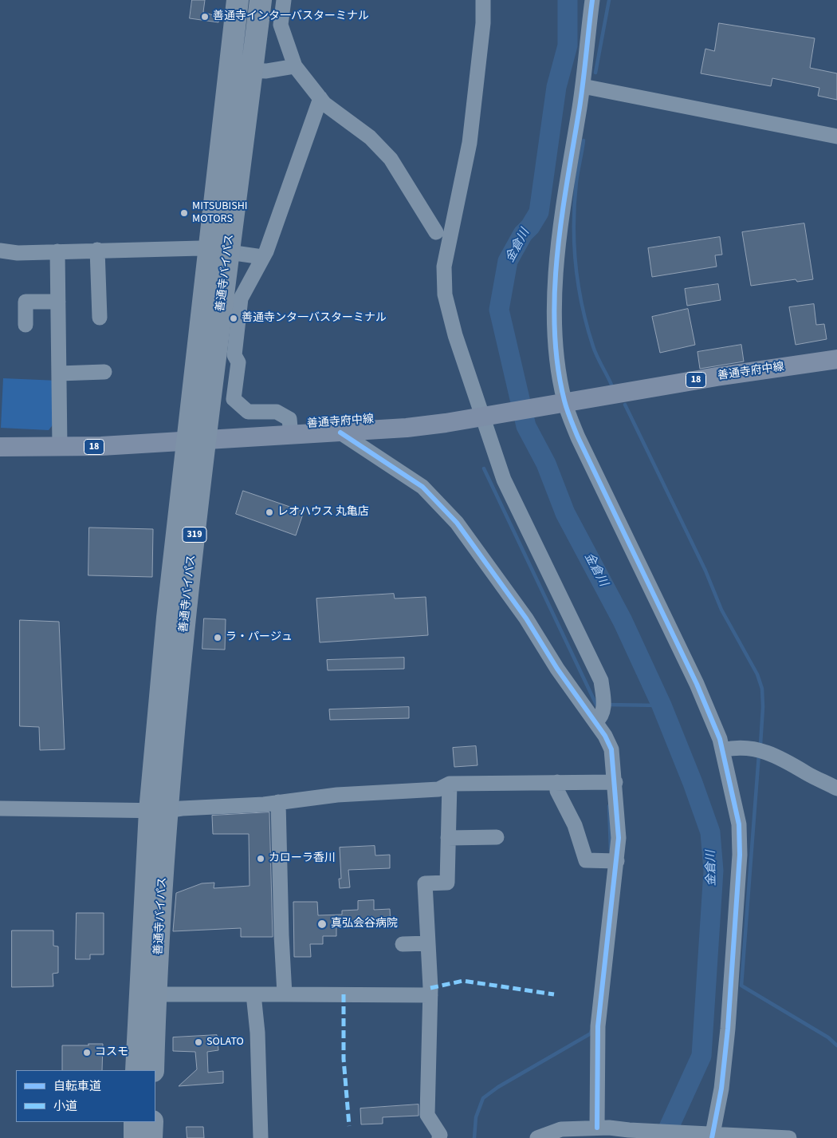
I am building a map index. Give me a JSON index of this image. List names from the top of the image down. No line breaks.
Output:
{"streets":{"highway":["善通寺バイパス","319"],"main road":["善通寺府中線","18"]},"crossings":[["善通寺バイパス","善通寺府中線"]],"water":["金倉川"],"places":["善通寺インタ一バスターミナル","MITSUBISHI MOTORS","善通寺ンタ一バスターミナル","レオハウス 丸亀店","ラ・パージュ","カローラ香川","真弘会谷病院","SOLATO","コスモ"],"legend":["自転車道","小道"]}
